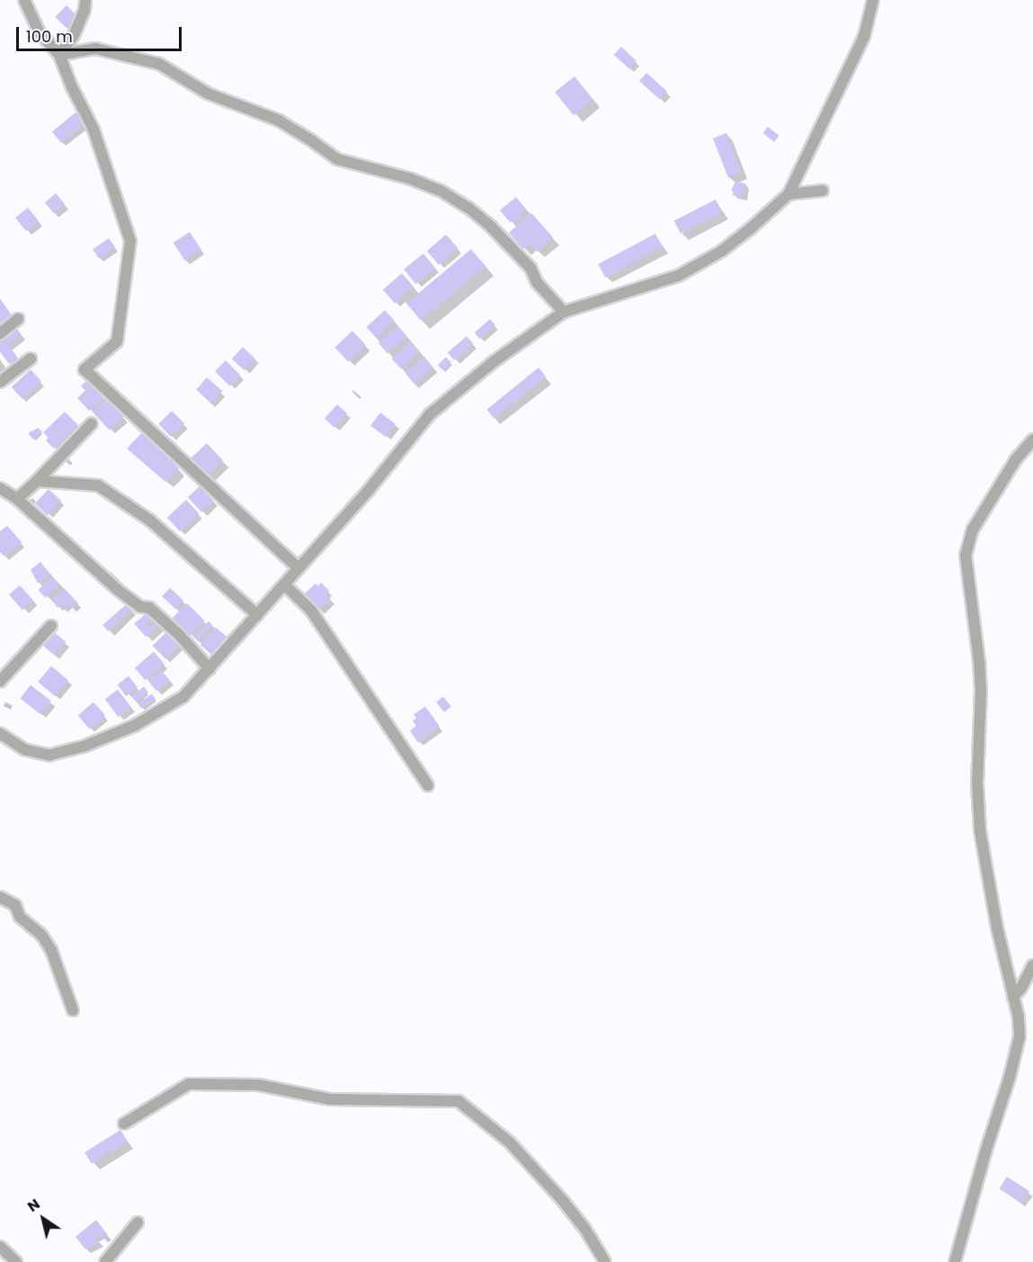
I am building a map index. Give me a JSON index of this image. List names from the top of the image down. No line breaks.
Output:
{"scale_bar":"100 m","north":"top left"}
